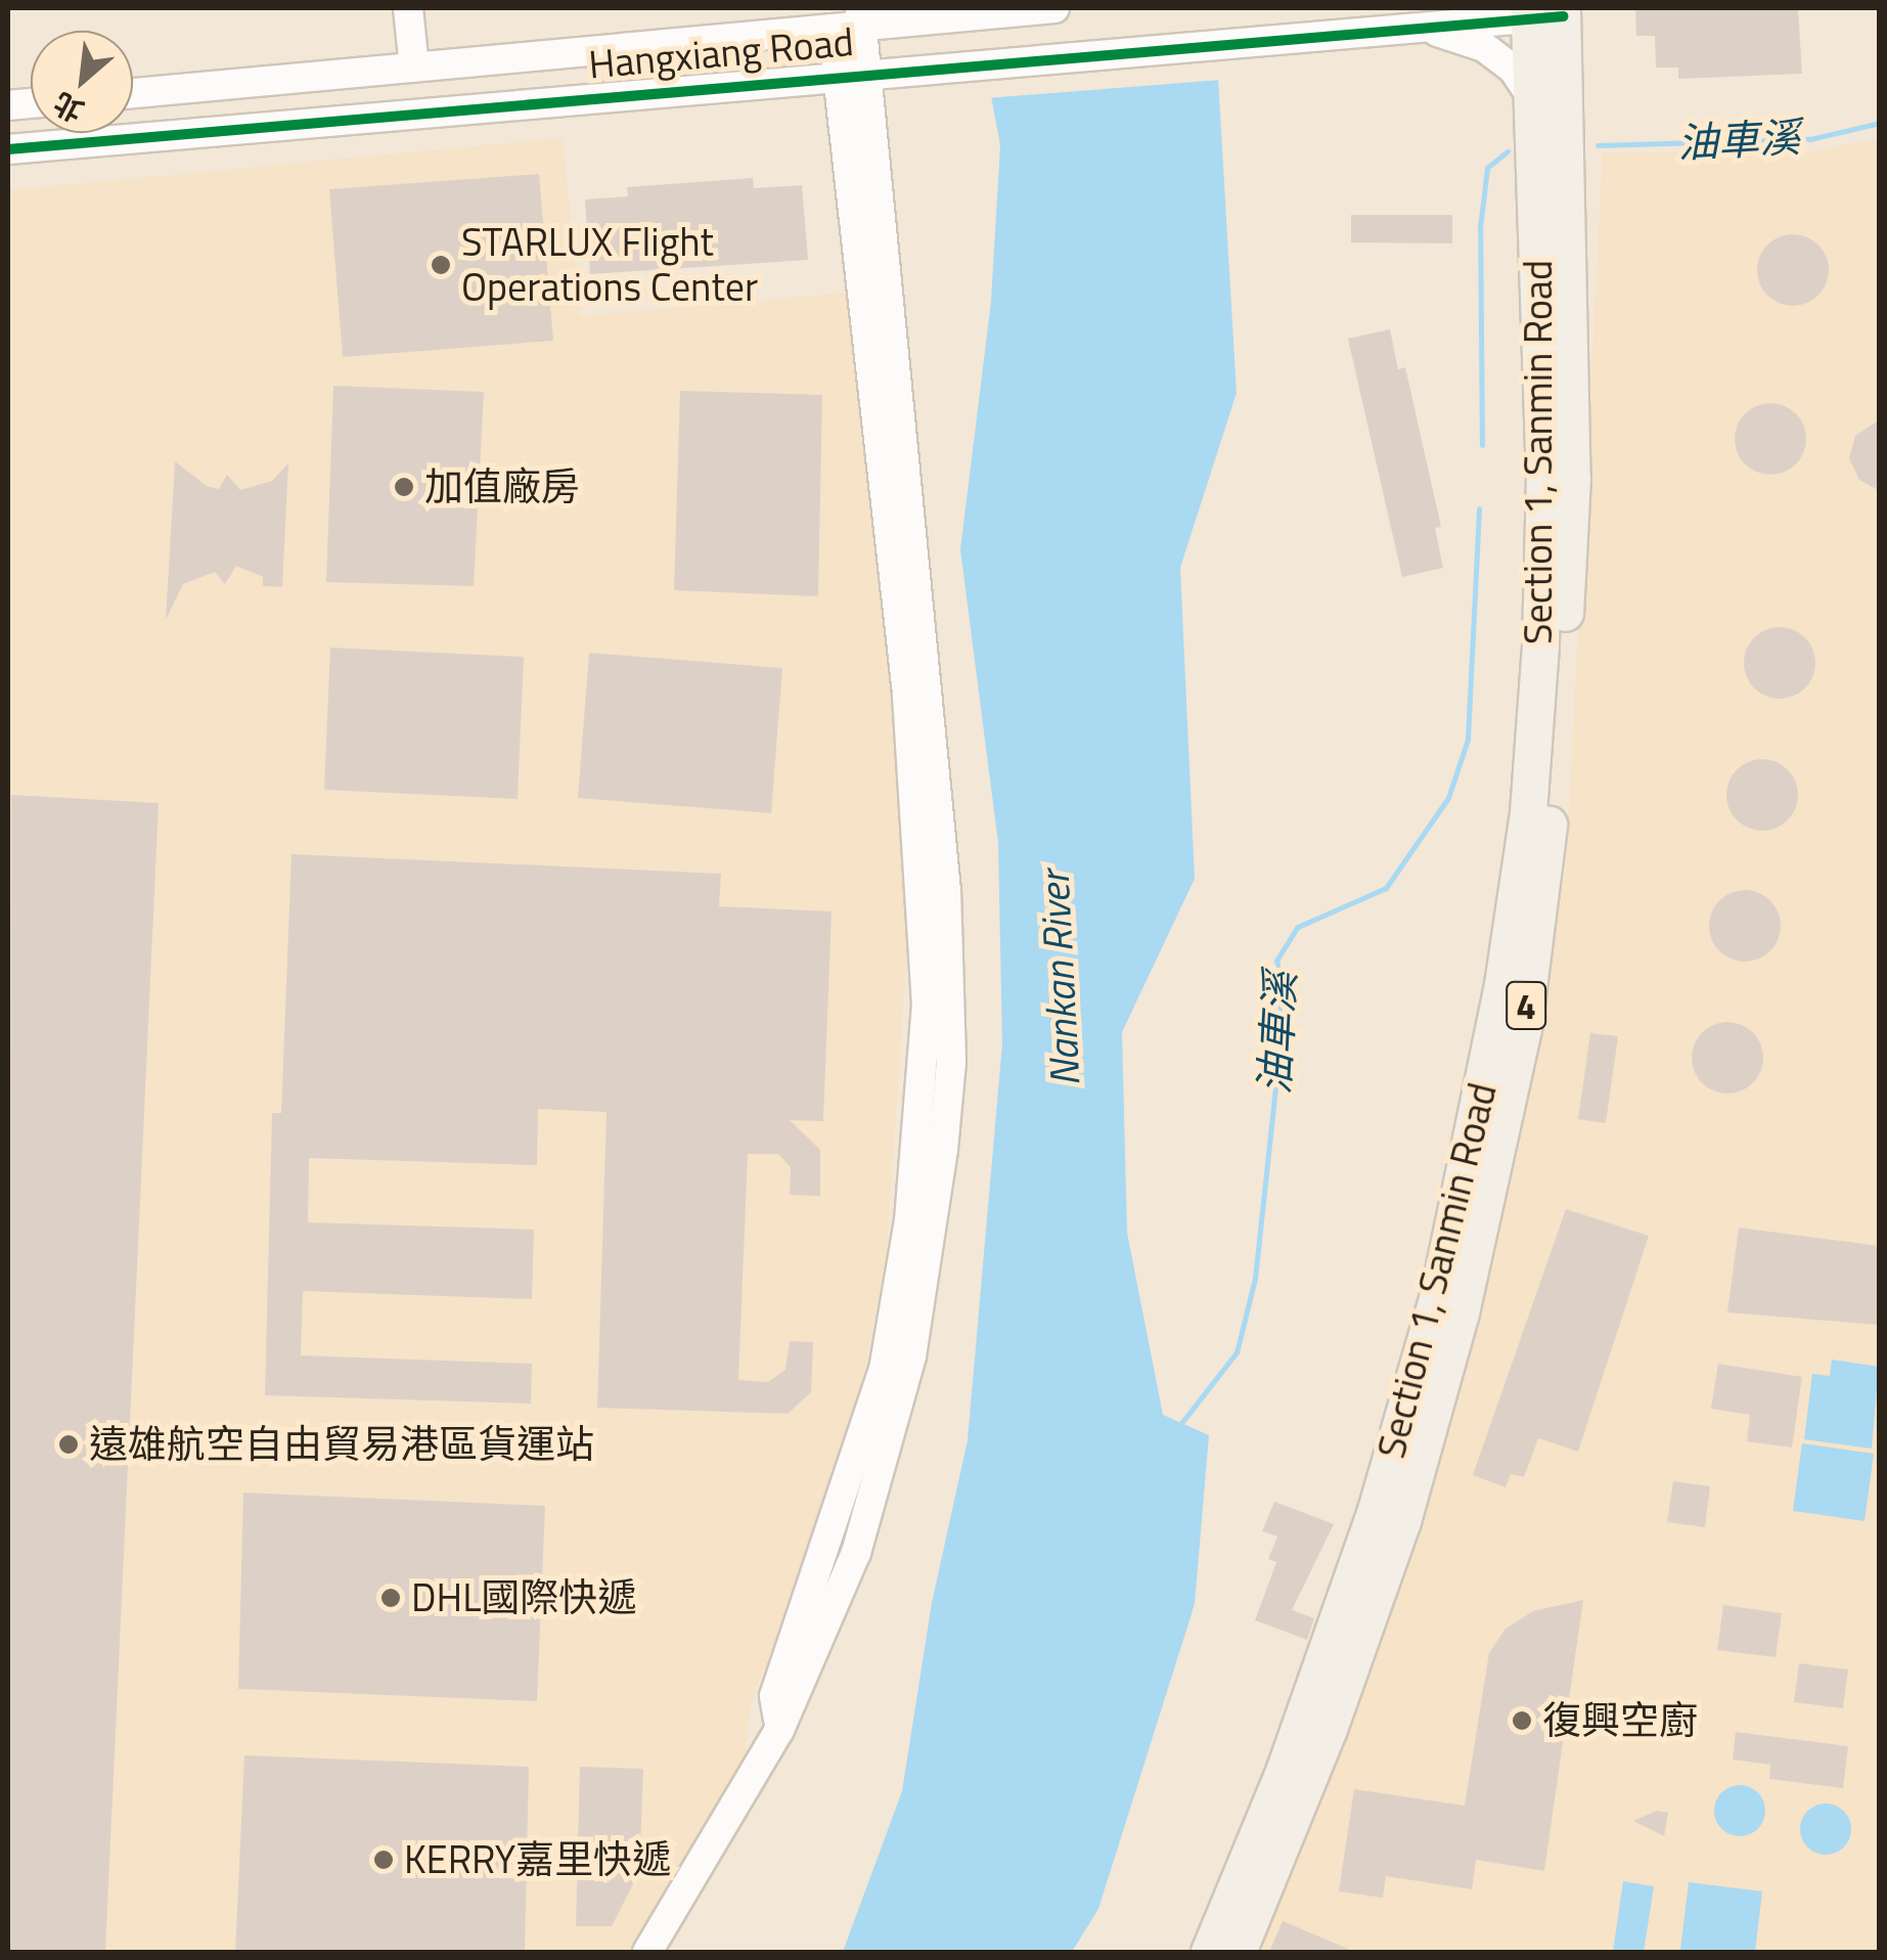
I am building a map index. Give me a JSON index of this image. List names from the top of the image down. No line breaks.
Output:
{"streets":{"main road":["Section 1, Sanmin Road","4"],"street":["Hangxiang Road"]},"crossings":[["Hangxiang Road","Section 1, Sanmin Road"]],"water":["油車溪","Nankan River"],"places":["STARLUX Flight Operations Center","加值廠房","遠雄航空自由貿易港區貨運站","DHL國際快遞","復興空廚","KERRY嘉里快遞"],"north":"bottom left"}
